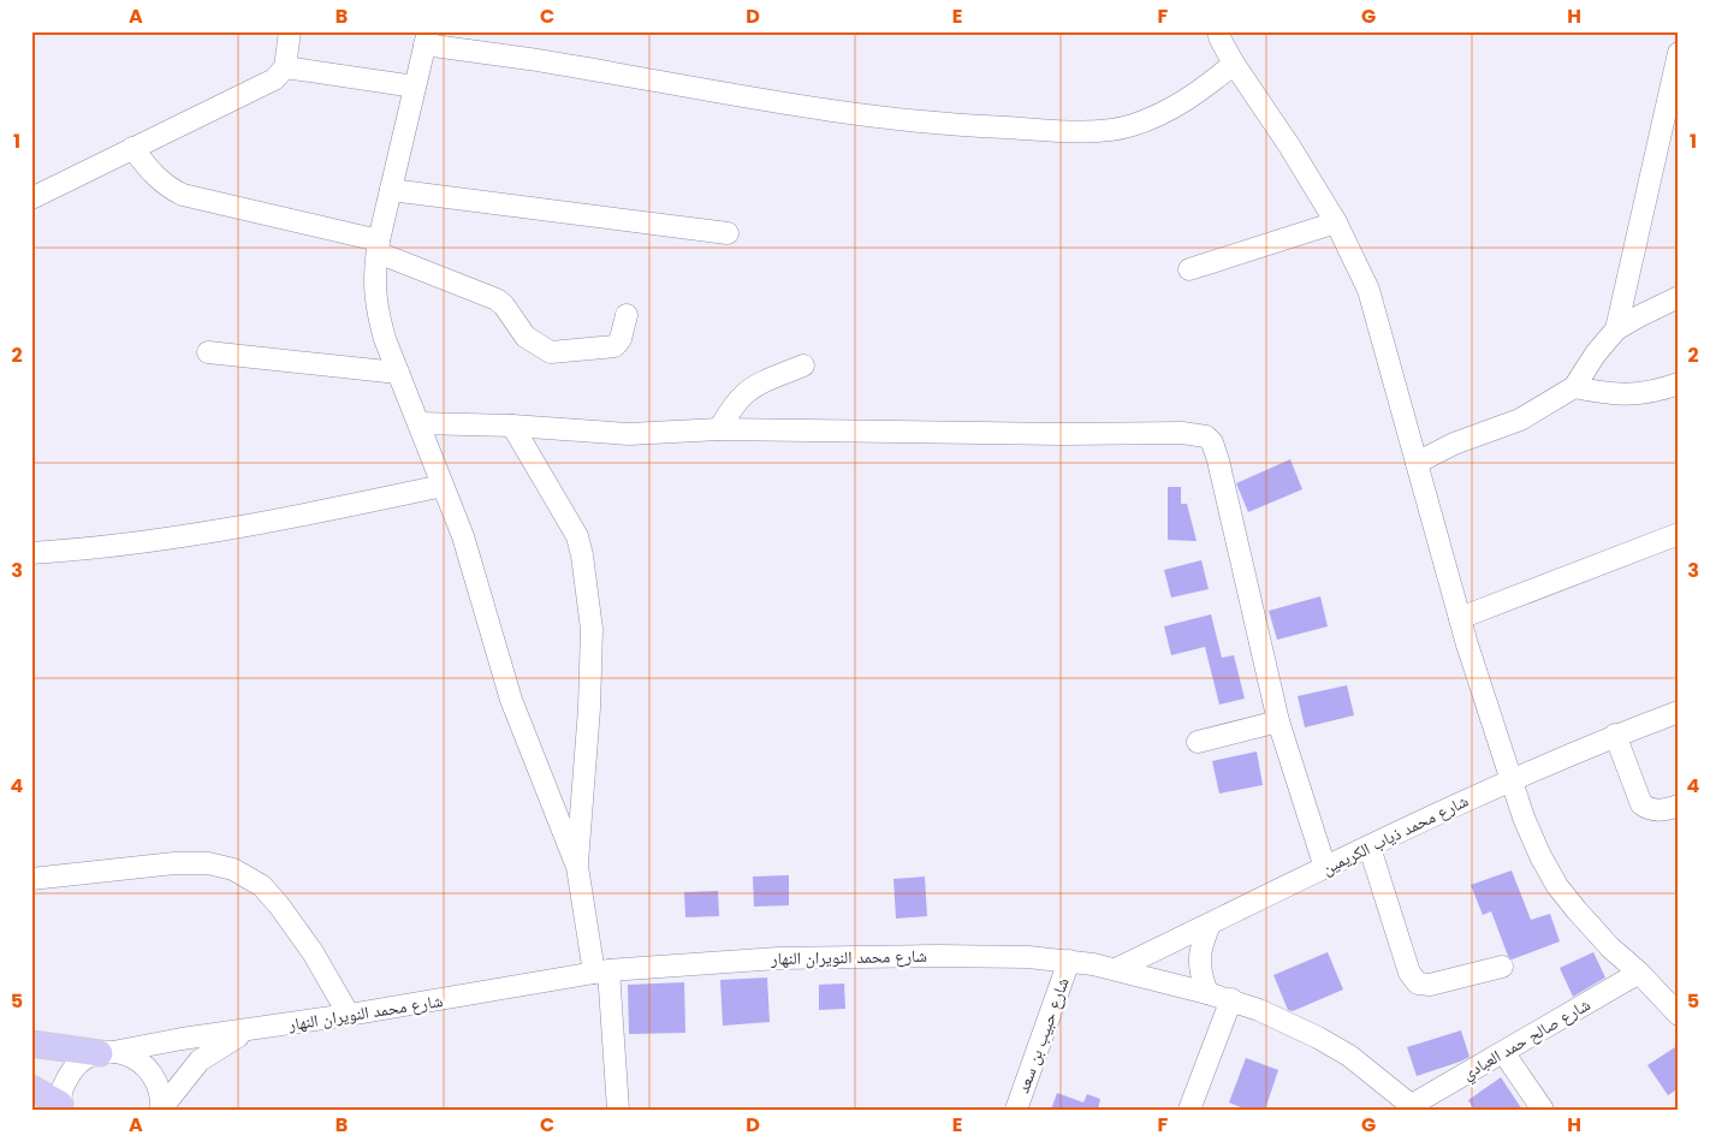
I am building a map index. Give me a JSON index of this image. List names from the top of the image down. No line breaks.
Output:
{"streets":{"street":["شارع محمد ذياب الكريمين","شارع محمد النويران النهار","شارع حبيب بن سعد","شارع صالح حمد العبادي"]},"crossings":[["شارع محمد ذياب الكريمين","شارع محمد النويران النهار"],["شارع محمد النويران النهار","شارع حبيب بن سعد"],["شارع محمد النويران النهار","شارع صالح حمد العبادي"]],"grid":{"columns":["A","B","C","D","E","F","G","H"],"rows":["1","2","3","4","5"]}}
